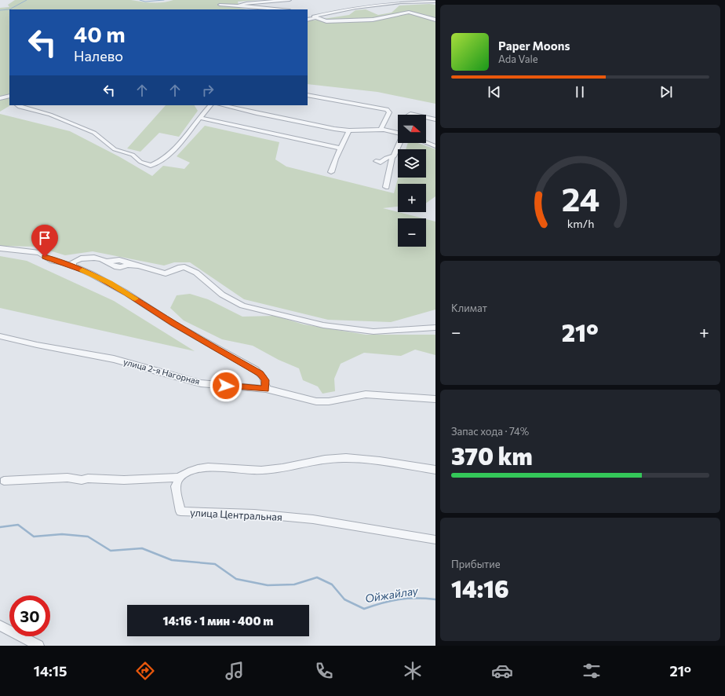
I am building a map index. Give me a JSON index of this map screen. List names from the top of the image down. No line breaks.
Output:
{"streets":{"street":["улица 2-я Нагорная","улица Центральная"]},"water":["Ойжайлау"],"north":"right","page":{"turn":["40 m","Налево"],"song":["Paper Moons","Ada Vale"],"map_buttons":["+","−"],"tile":["Климат",["Запас хода · 74%","370 km"],["Прибытие","14:16"]],"heat":["−","21°","+"],"limit":"30","trip":"14:16 · 1 мин · 400 m","tabs":["14:15","21°"],"gauge":["24","km/h"]}}
